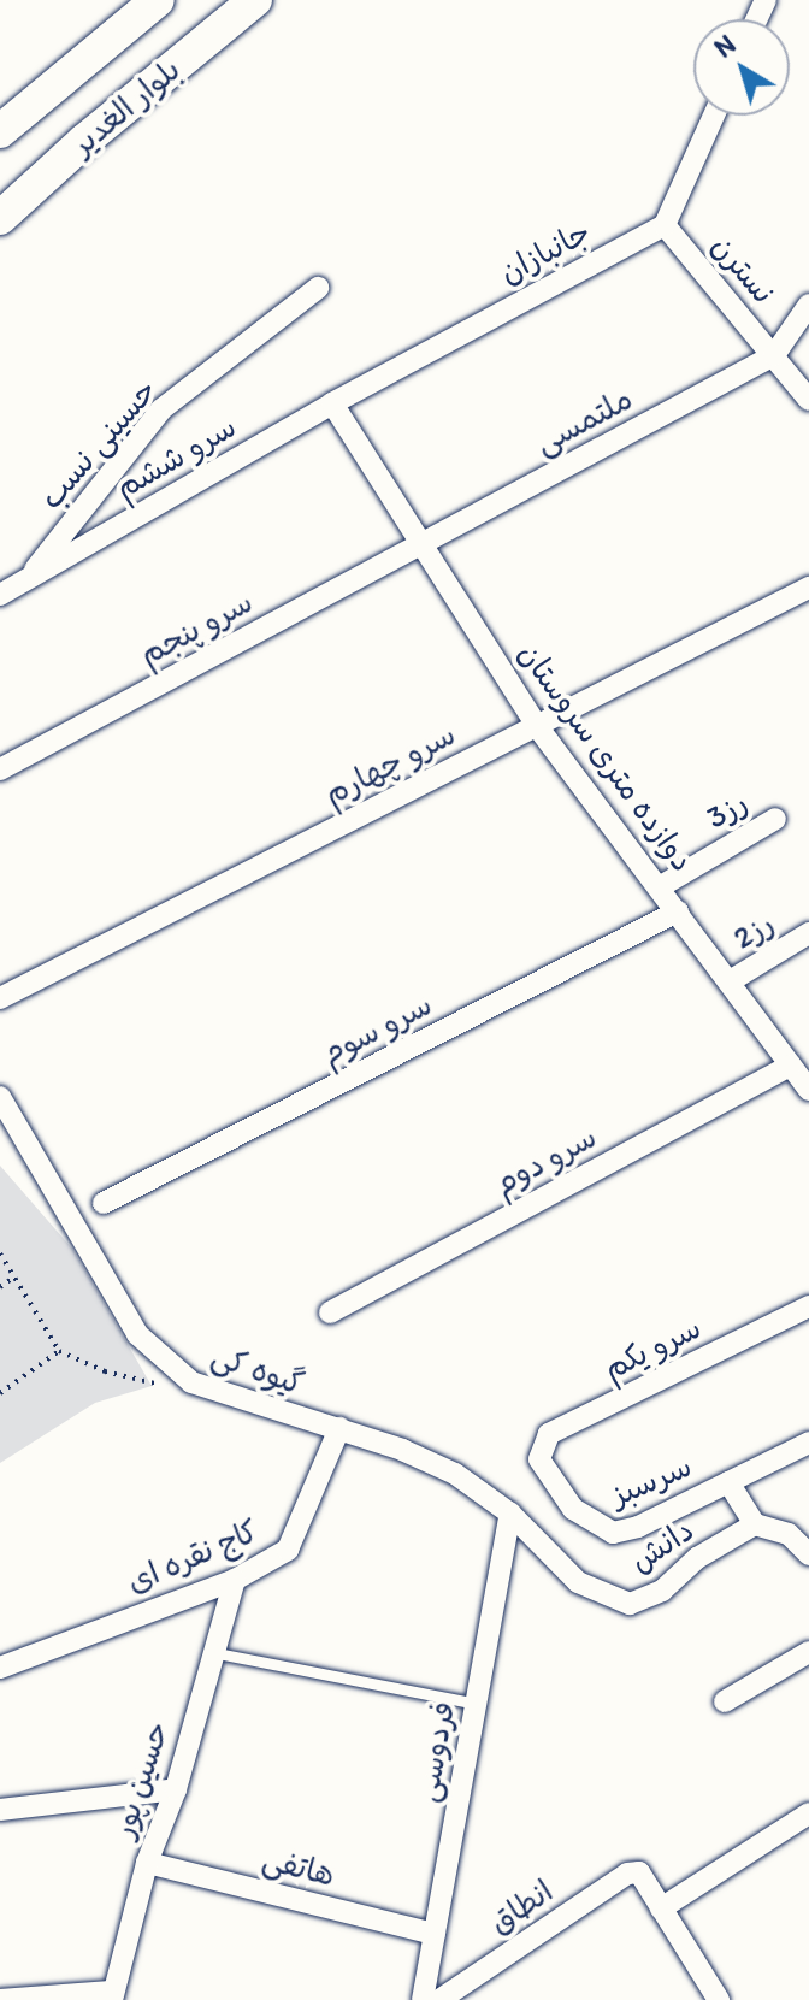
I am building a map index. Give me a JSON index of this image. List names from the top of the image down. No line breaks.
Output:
{"streets":{"main road":["بلوار الغدیر"],"street":["جانبازان","نسترن","ملتمسی","حسینی نسب","سرو ششم","سرو پنجم","دوازده متری سروستان","سرو چهارم","رز3","رز2","سرو سوم","سرو دوم","سرو یکم","گیوه کی","سرسبز","دانش","کاج نقره ای","فردوسی","حسین پور","هاتفی","انطاق"]},"crossings":[["جانبازان","نسترن"],["جانبازان","سرو ششم"],["جانبازان","دوازده متری سروستان"],["نسترن","ملتمسی"],["ملتمسی","سرو پنجم"],["ملتمسی","دوازده متری سروستان"],["حسینی نسب","سرو ششم"],["سرو ششم","دوازده متری سروستان"],["سرو پنجم","دوازده متری سروستان"],["دوازده متری سروستان","سرو چهارم"],["دوازده متری سروستان","رز3"],["دوازده متری سروستان","رز2"],["دوازده متری سروستان","سرو سوم"],["دوازده متری سروستان","سرو دوم"],["سرو یکم","سرسبز"],["گیوه کی","دانش"],["گیوه کی","کاج نقره ای"],["گیوه کی","فردوسی"],["دانش","فردوسی"],["کاج نقره ای","حسین پور"],["فردوسی","هاتفی"],["حسین پور","هاتفی"]],"north":"top left"}
